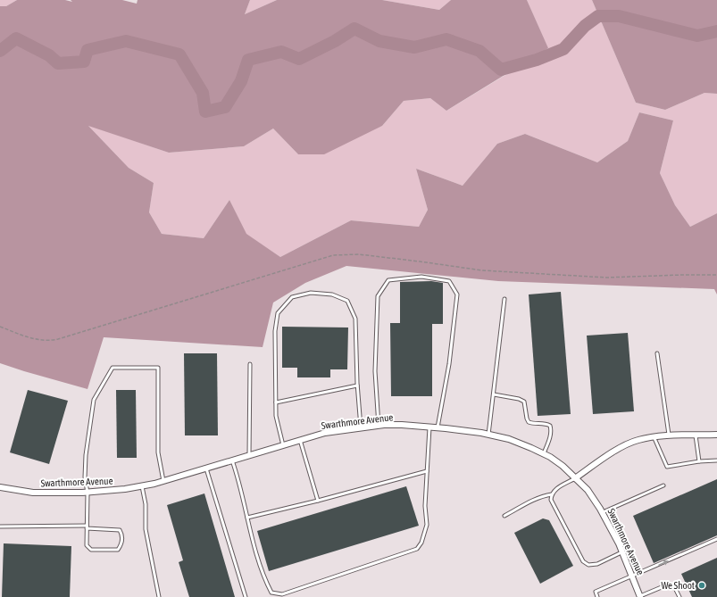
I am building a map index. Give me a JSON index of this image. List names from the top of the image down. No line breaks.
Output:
{"streets":{"street":["Swarthmore Avenue"]},"places":["We Shoot"]}
